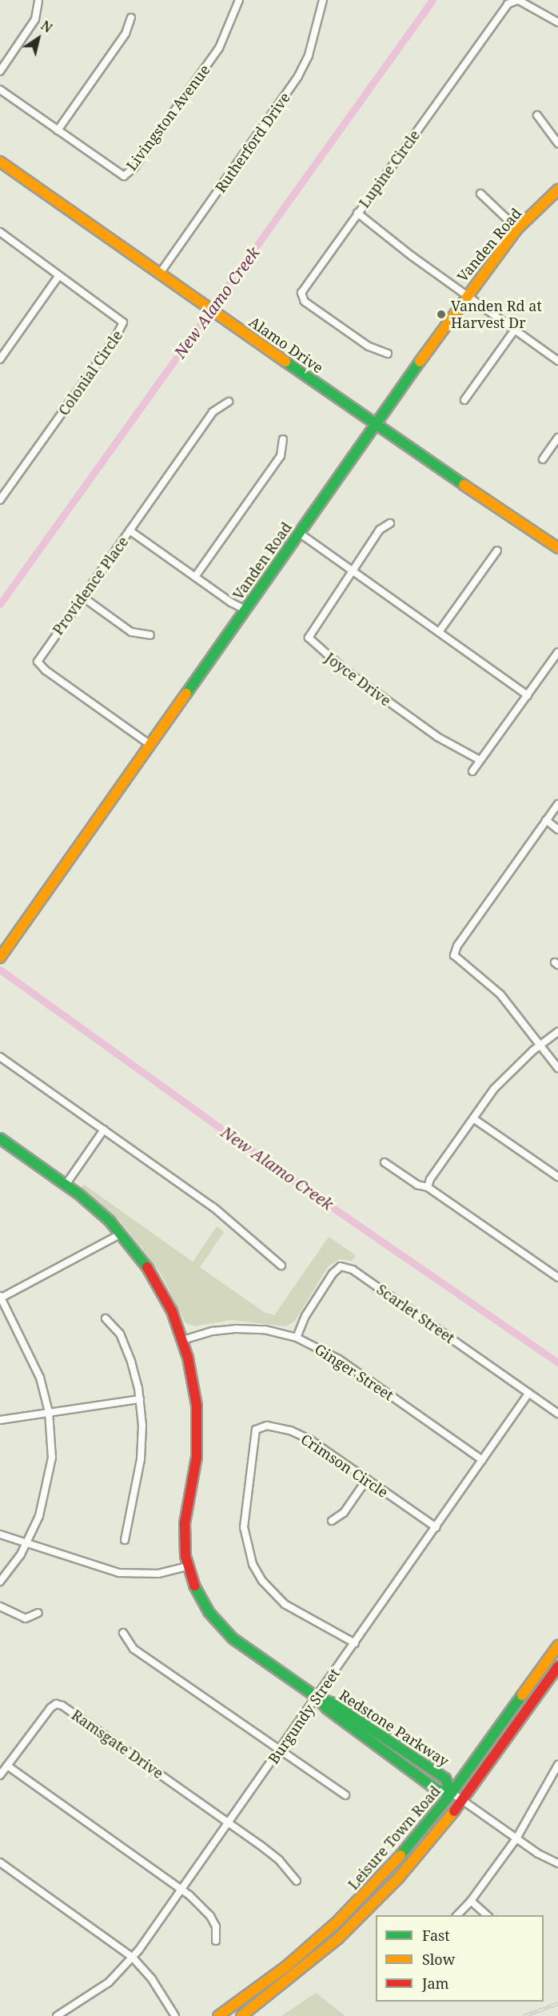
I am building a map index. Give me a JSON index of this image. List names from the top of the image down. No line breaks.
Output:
{"streets":{"street":["Livingston Avenue","Rutherford Drive","Lupine Circle","Vanden Road","Alamo Drive","Colonial Circle","Providence Place","Joyce Drive","Scarlet Street","Ginger Street","Crimson Circle","Burgundy Street","Redstone Parkway","Ramsgate Drive","Leisure Town Road"]},"crossings":[["Rutherford Drive","Alamo Drive"],["Vanden Road","Alamo Drive"],["Vanden Road","Providence Place"],["Scarlet Street","Ginger Street"],["Scarlet Street","Burgundy Street"],["Ginger Street","Burgundy Street"],["Ginger Street","Redstone Parkway"],["Crimson Circle","Burgundy Street"],["Burgundy Street","Redstone Parkway"],["Burgundy Street","Ramsgate Drive"],["Redstone Parkway","Leisure Town Road"]],"water":["New Alamo Creek"],"places":["Vanden Rd at Harvest Dr"],"legend":["Fast","Slow","Jam"],"north":"top right"}
